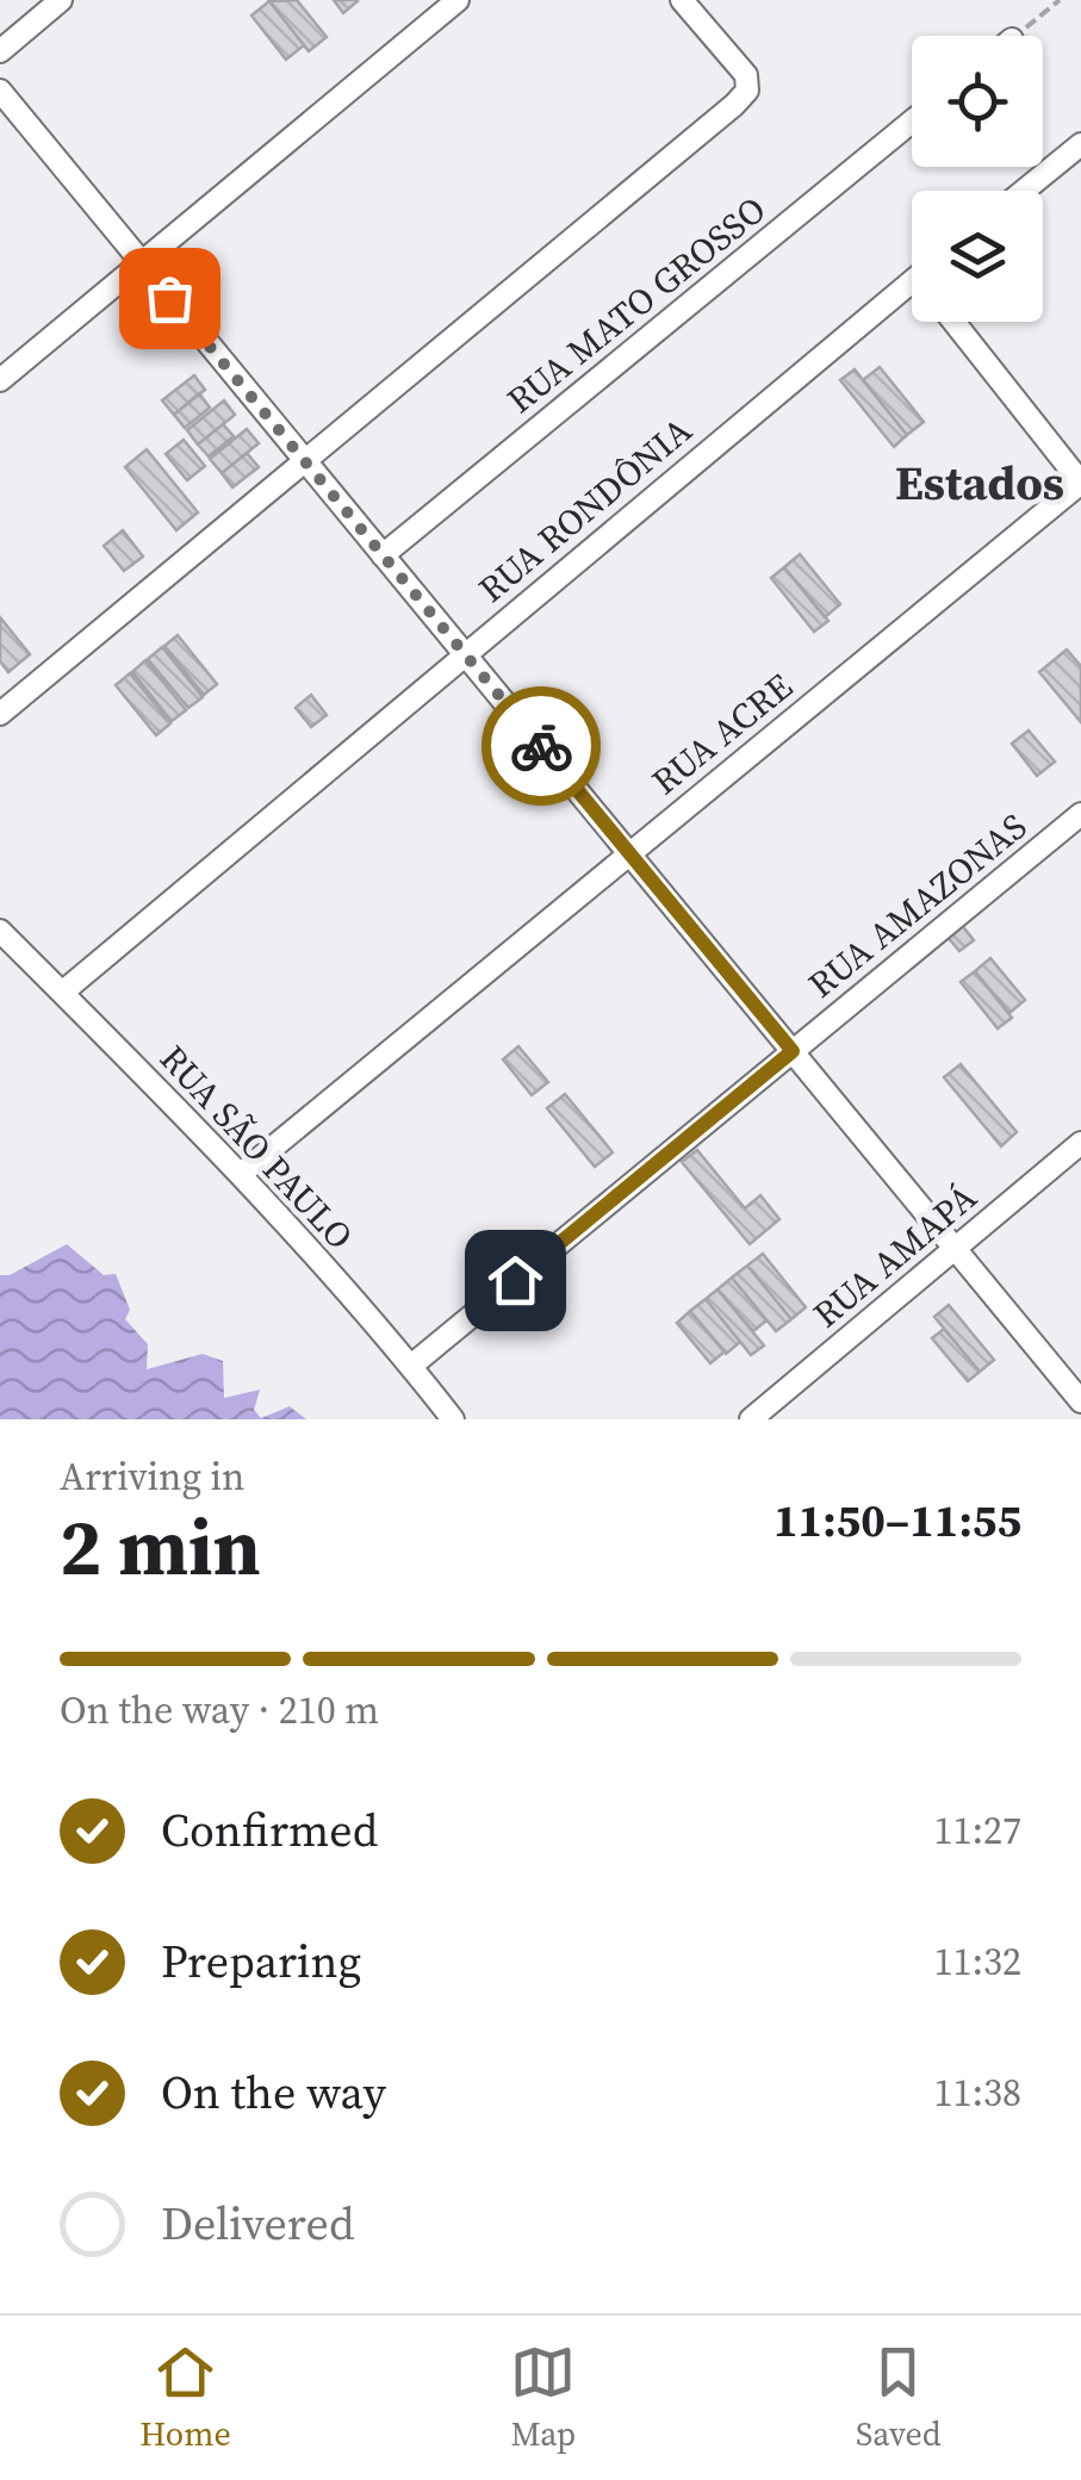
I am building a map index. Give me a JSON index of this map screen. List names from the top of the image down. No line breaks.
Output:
{"streets":{"street":["RUA MATO GROSSO","RUA RONDÔNIA","RUA ACRE","RUA AMAZONAS","RUA SÃO PAULO","RUA AMAPÁ"]},"crossings":[["RUA RONDÔNIA","RUA SÃO PAULO"],["RUA ACRE","RUA SÃO PAULO"],["RUA AMAZONAS","RUA SÃO PAULO"]],"districts":["Estados"],"page":{"heading":["2 min","Arriving in","11:50–11:55"],"bar":"On the way · 210 m","list":[["Confirmed","11:27"],["Preparing","11:32"],["On the way","11:38"],"Delivered"],"tabs":["Home","Map","Saved"]}}
